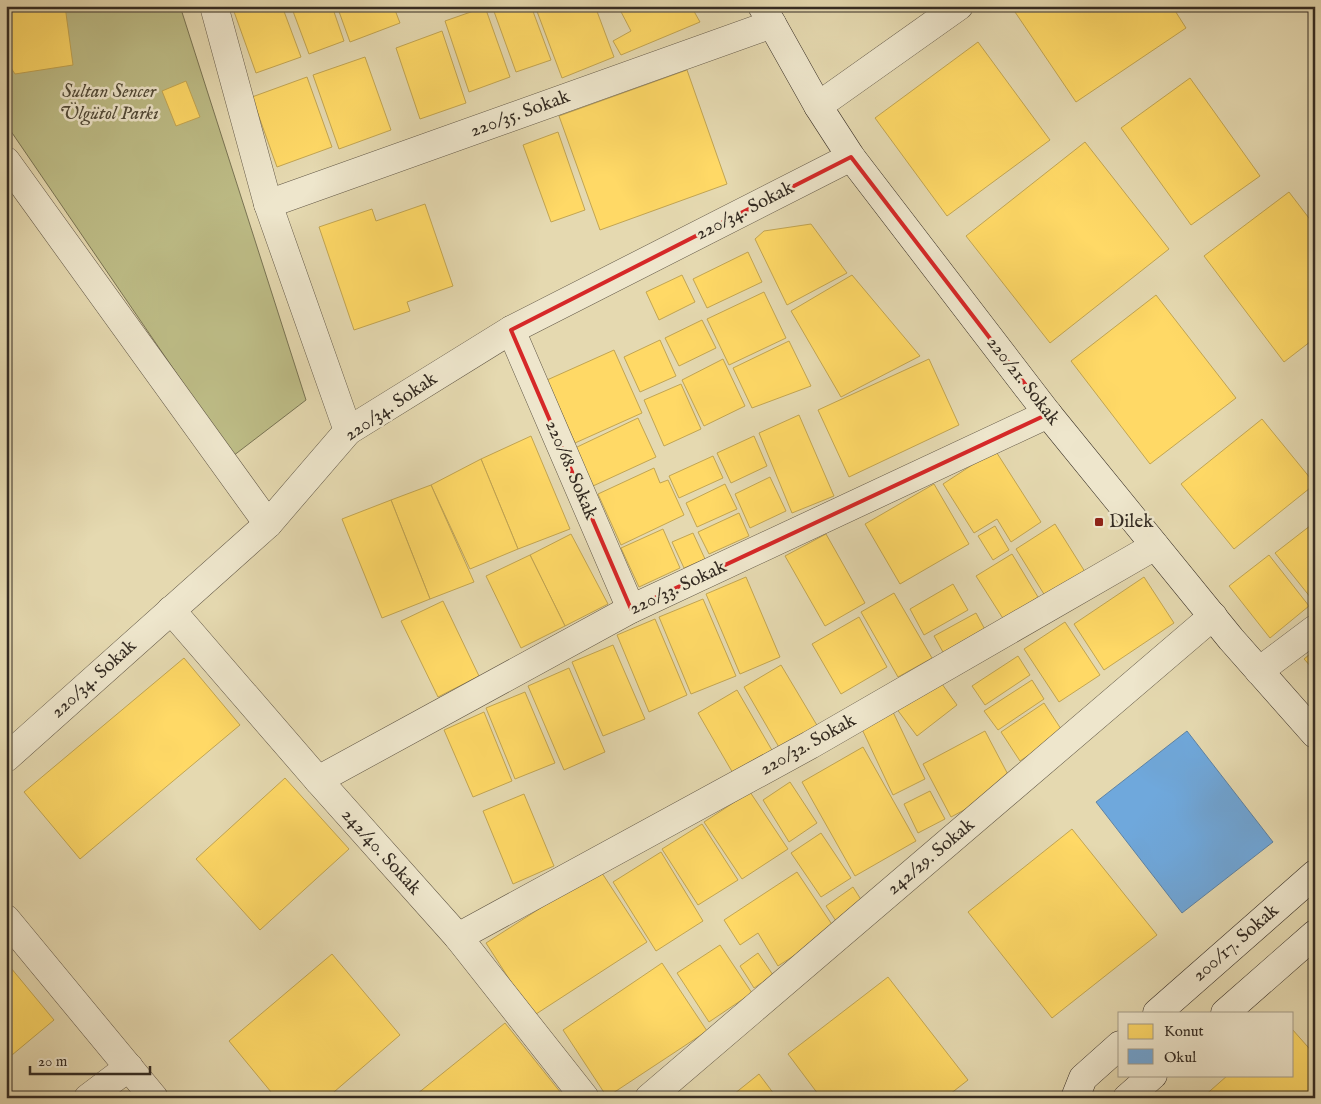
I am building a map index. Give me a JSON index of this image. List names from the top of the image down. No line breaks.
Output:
{"streets":{"street":["220/35. Sokak","220/34. Sokak","220/21. Sokak","220/68. Sokak","220/33. Sokak","220/32. Sokak","242/40. Sokak","242/29. Sokak","200/17. Sokak"]},"crossings":[["220/35. Sokak","220/21. Sokak"],["220/34. Sokak","220/21. Sokak"],["220/34. Sokak","220/68. Sokak"],["220/34. Sokak","242/40. Sokak"],["220/21. Sokak","220/33. Sokak"],["220/21. Sokak","220/32. Sokak"],["220/21. Sokak","242/29. Sokak"],["220/68. Sokak","220/33. Sokak"],["220/33. Sokak","242/40. Sokak"],["220/32. Sokak","242/40. Sokak"]],"parks":["Sultan Sencer Ülgütol Parkı"],"places":{"transit":["Dilek"]},"legend":["Konut","Okul"],"scale_bar":"20 m"}
